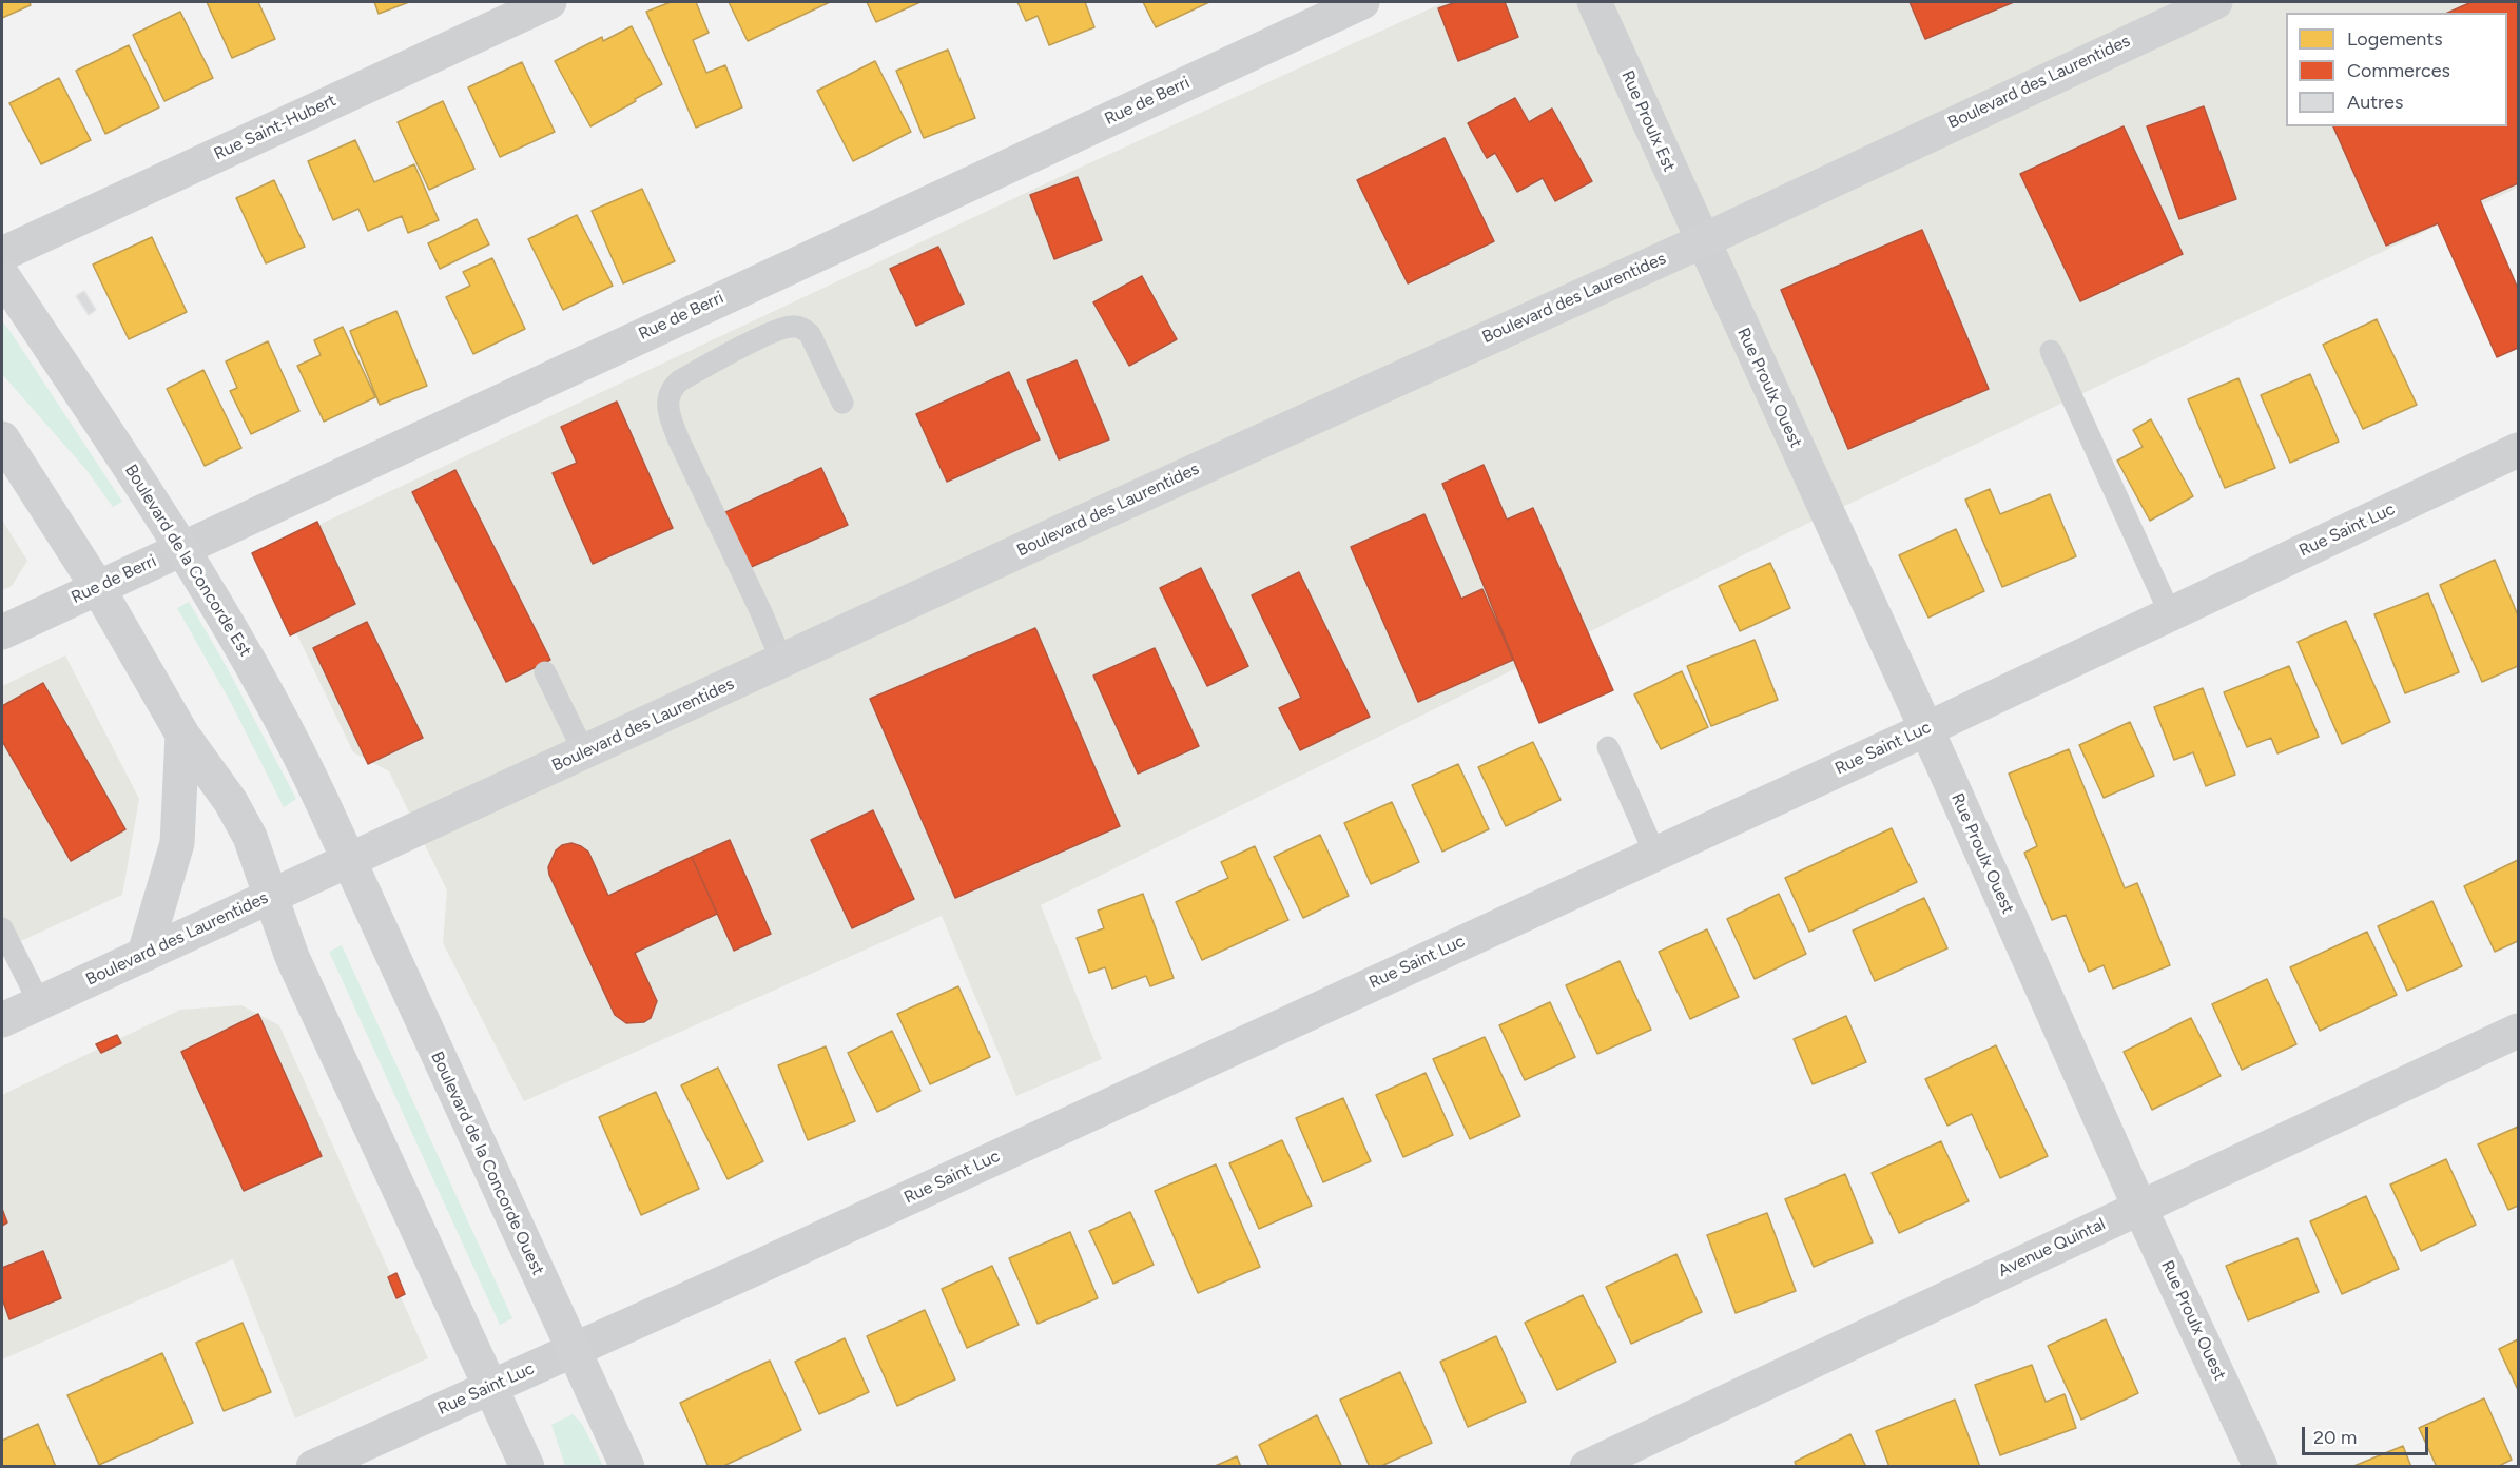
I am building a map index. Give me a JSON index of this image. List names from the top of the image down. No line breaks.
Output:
{"streets":{"main road":["Boulevard des Laurentides","Boulevard de la Concorde Est","Boulevard de la Concorde Ouest"],"street":["Rue de Berri","Rue Proulx Est","Rue Saint-Hubert","Rue Proulx Ouest","Rue Saint Luc","Avenue Quintal"]},"crossings":[["Boulevard des Laurentides","Rue Proulx Est"],["Boulevard des Laurentides","Rue Proulx Ouest"],["Boulevard des Laurentides","Boulevard de la Concorde Est"],["Boulevard des Laurentides","Boulevard de la Concorde Ouest"],["Rue de Berri","Boulevard de la Concorde Est"],["Rue Proulx Est","Rue Proulx Ouest"],["Rue Proulx Ouest","Rue Saint Luc"],["Rue Proulx Ouest","Avenue Quintal"],["Rue Saint Luc","Boulevard de la Concorde Ouest"],["Boulevard de la Concorde Est","Boulevard de la Concorde Ouest"]],"legend":["Logements","Commerces","Autres"],"scale_bar":"20 m"}
